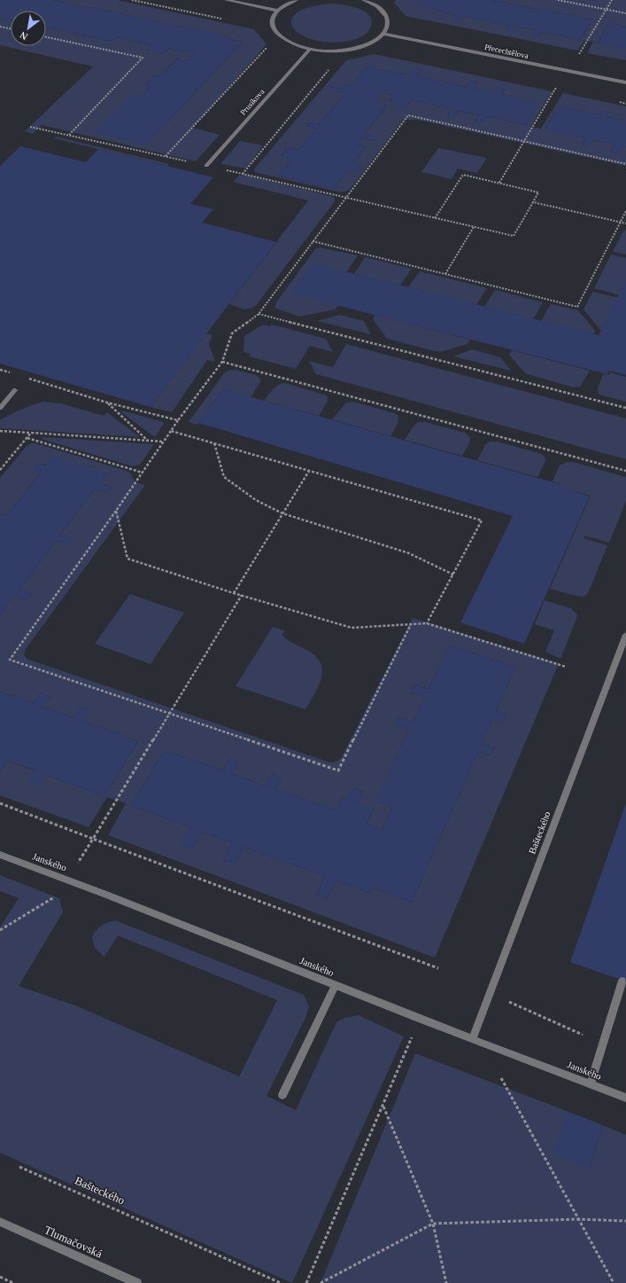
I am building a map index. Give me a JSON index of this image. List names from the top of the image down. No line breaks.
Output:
{"streets":{"street":["Přecechtělova","Prusíkova","Bašteckého","Janského","Tlumačovská"]},"crossings":[["Bašteckého","Janského"]],"north":"bottom left"}
